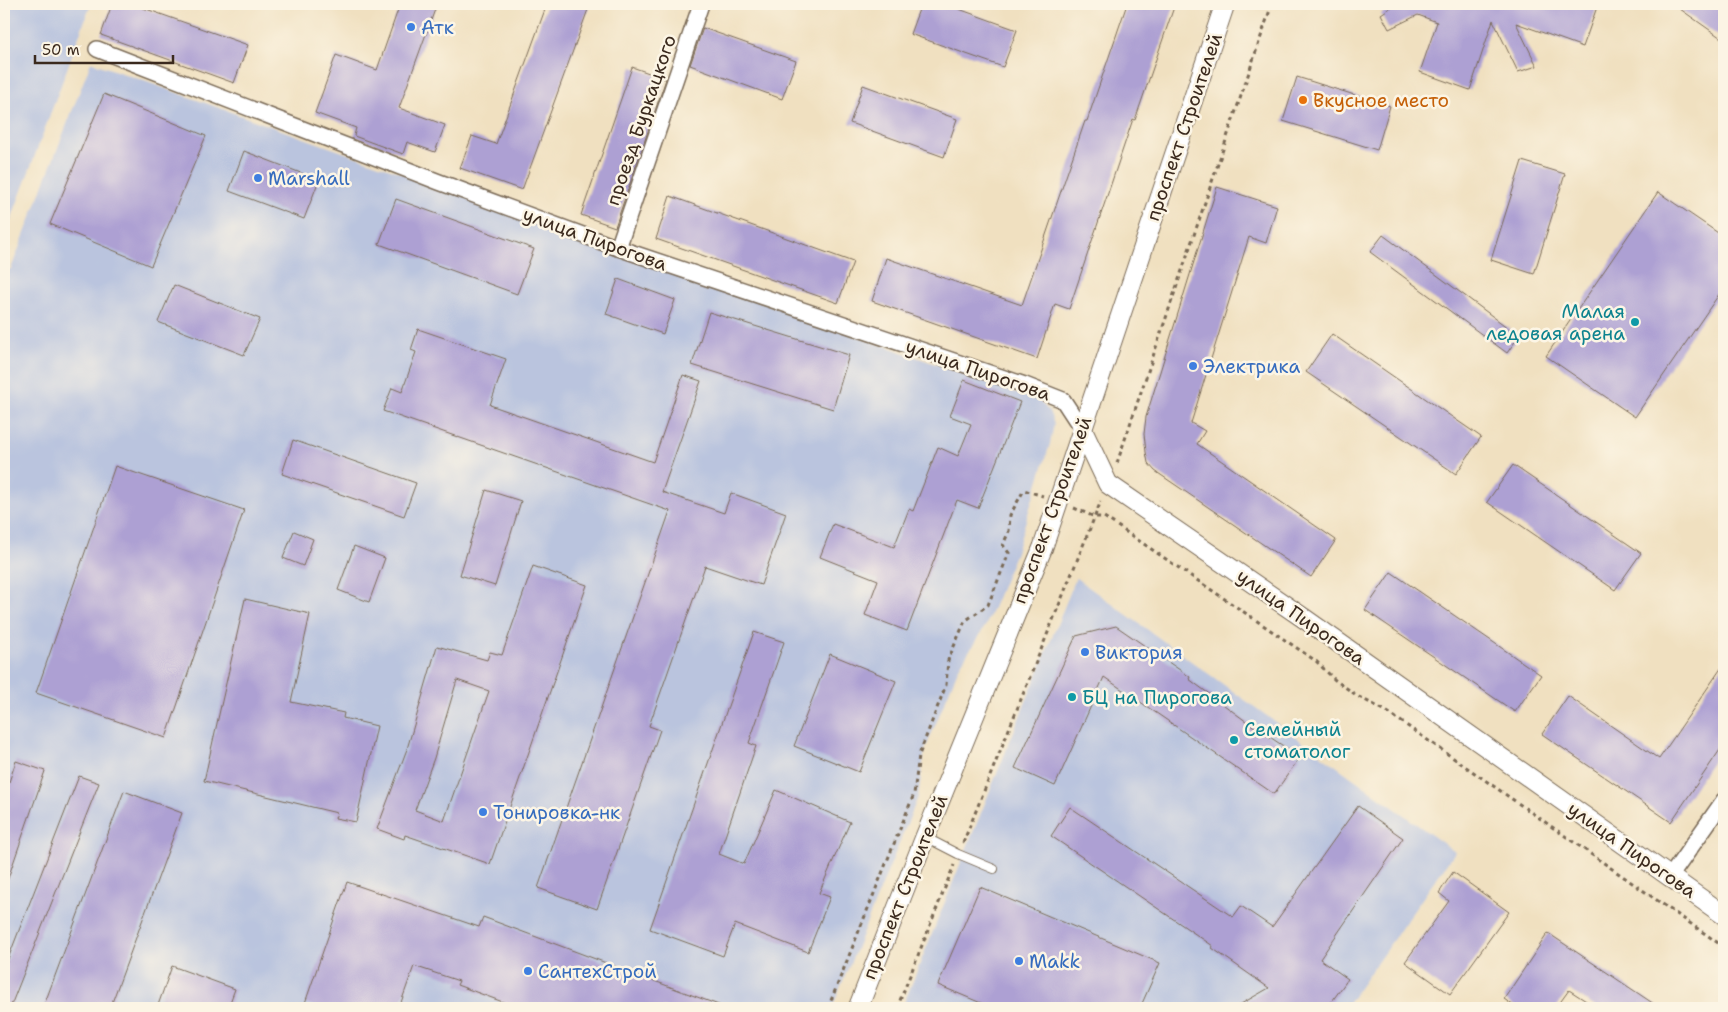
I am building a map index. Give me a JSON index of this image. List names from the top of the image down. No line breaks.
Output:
{"streets":{"street":["проезд Буркацкого","проспект Строителей","улица Пирогова"]},"crossings":[["проезд Буркацкого","улица Пирогова"],["проспект Строителей","улица Пирогова"]],"places":["Атк","Вкусное место","Marshall","Малая ледовая арена","Электрика","Виктория","БЦ на Пирогова","Семейный стоматолог","Тонировка-нк","Makk","СантехСтрой"],"scale_bar":"50 m"}
